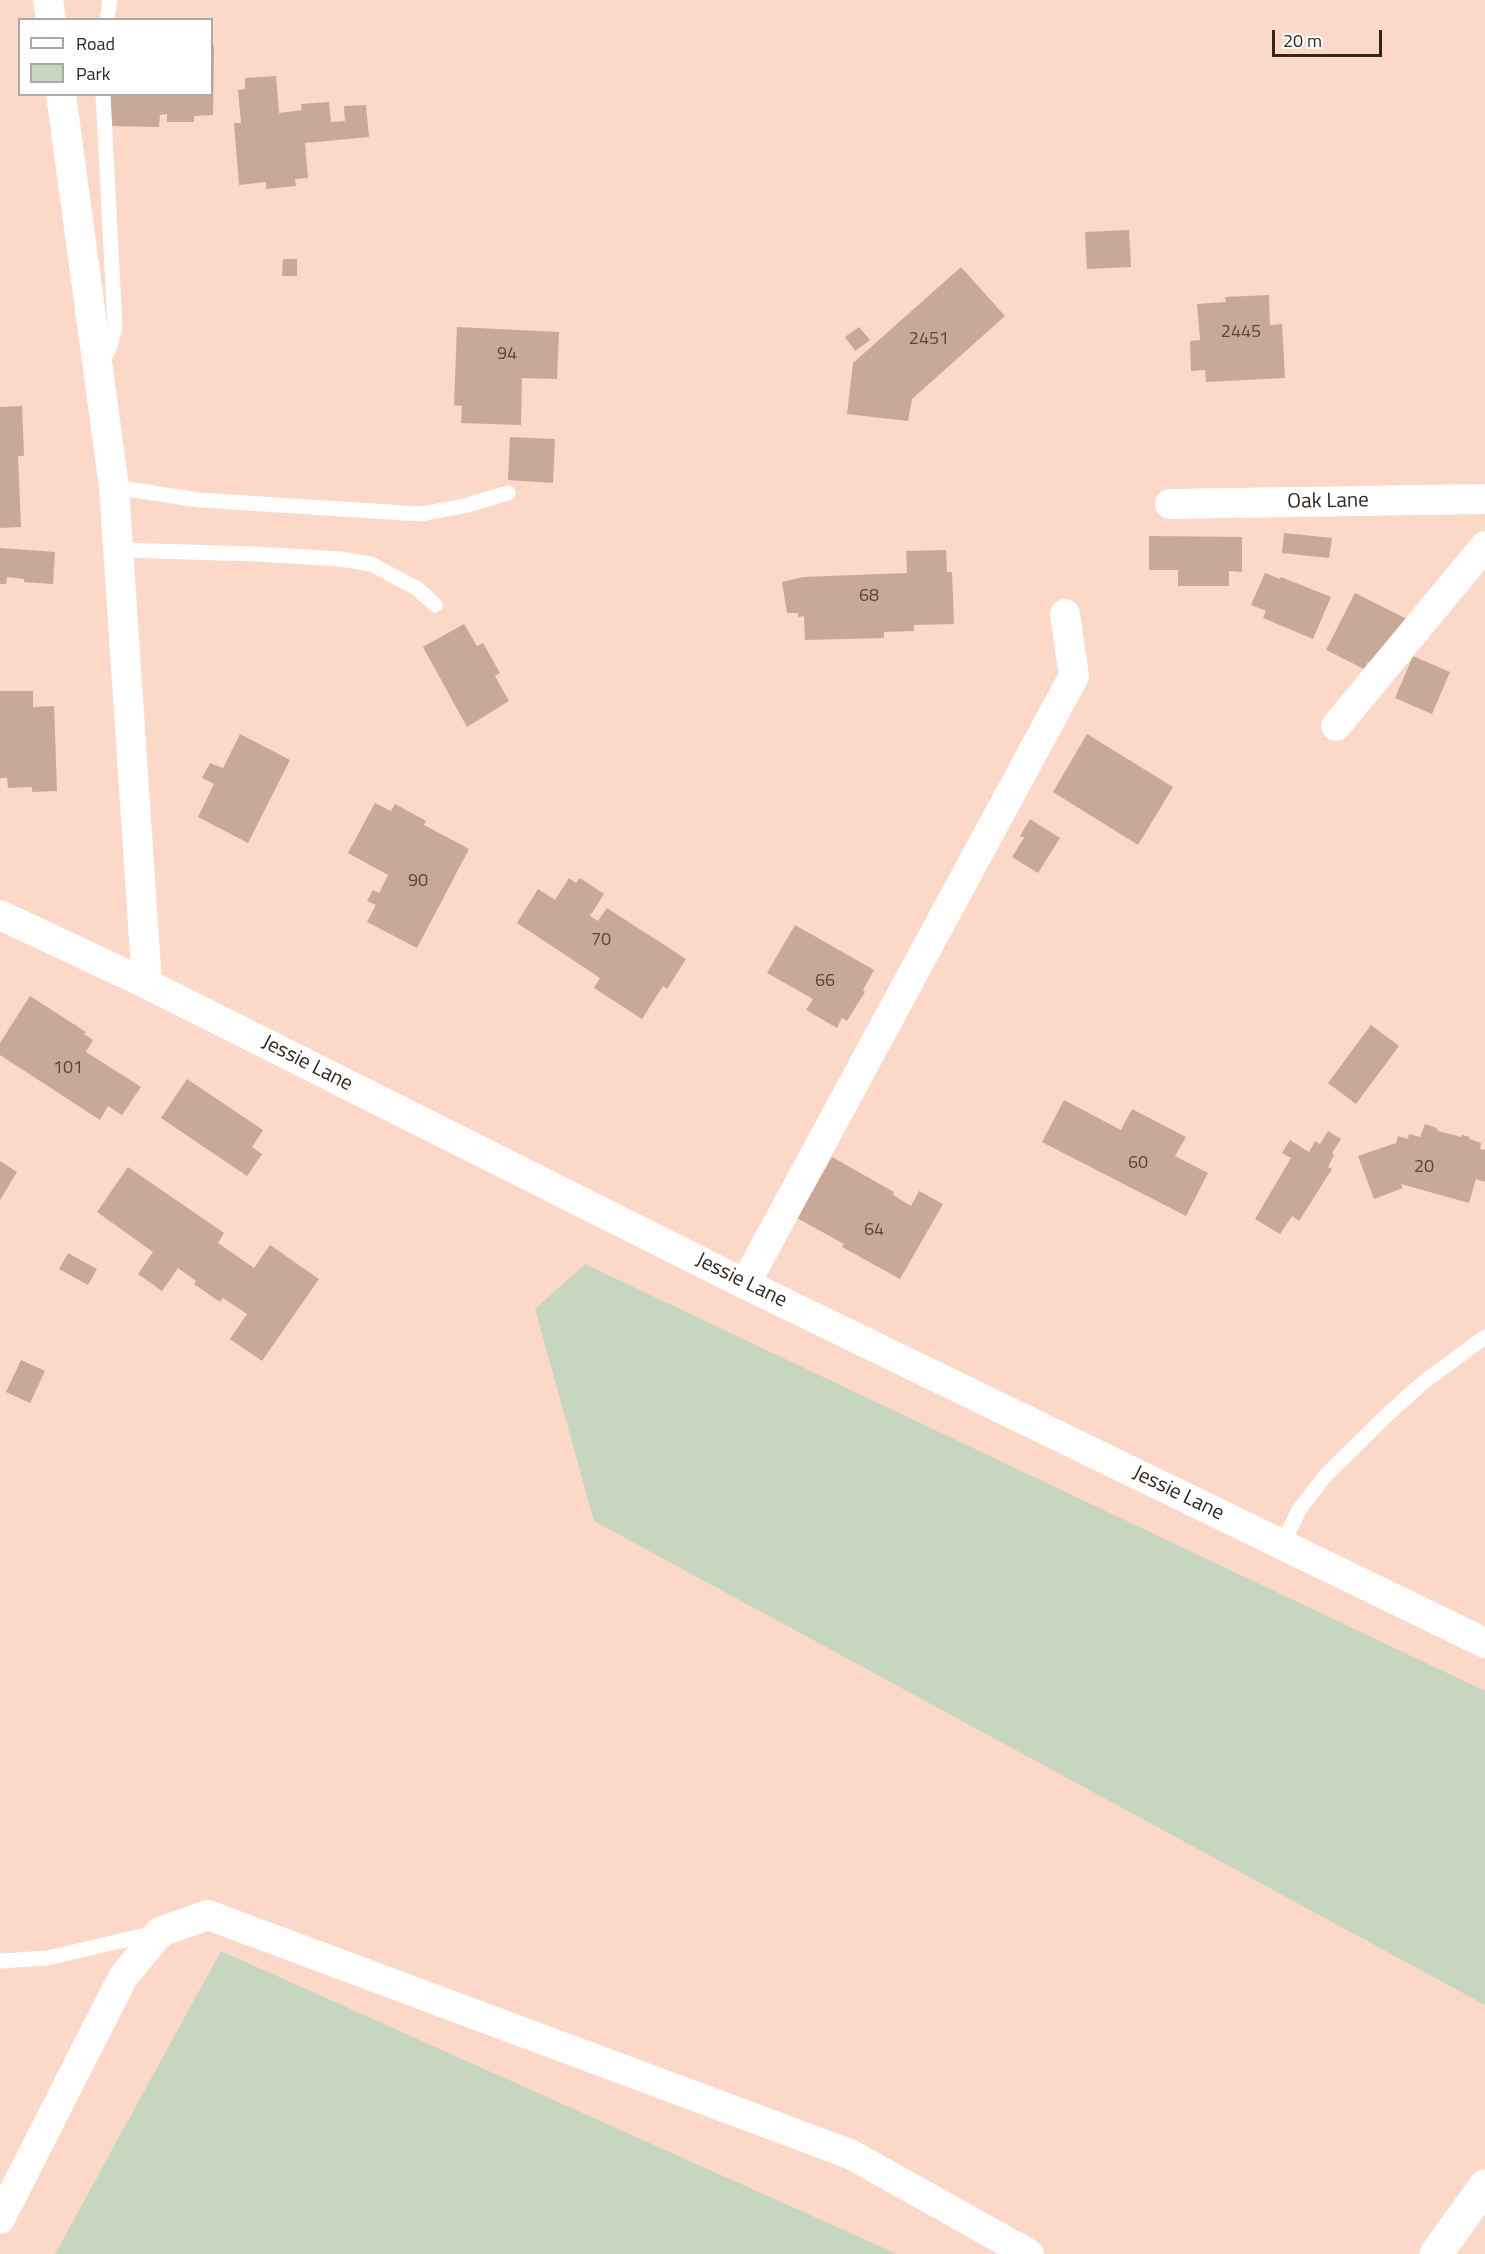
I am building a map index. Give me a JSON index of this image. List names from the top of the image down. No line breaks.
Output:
{"streets":{"street":["Oak Lane","Jessie Lane"]},"house_numbers":["2445","2451","94","68","90","70","66","101","60","20","64"],"legend":["Road","Park"],"scale_bar":"20 m"}
